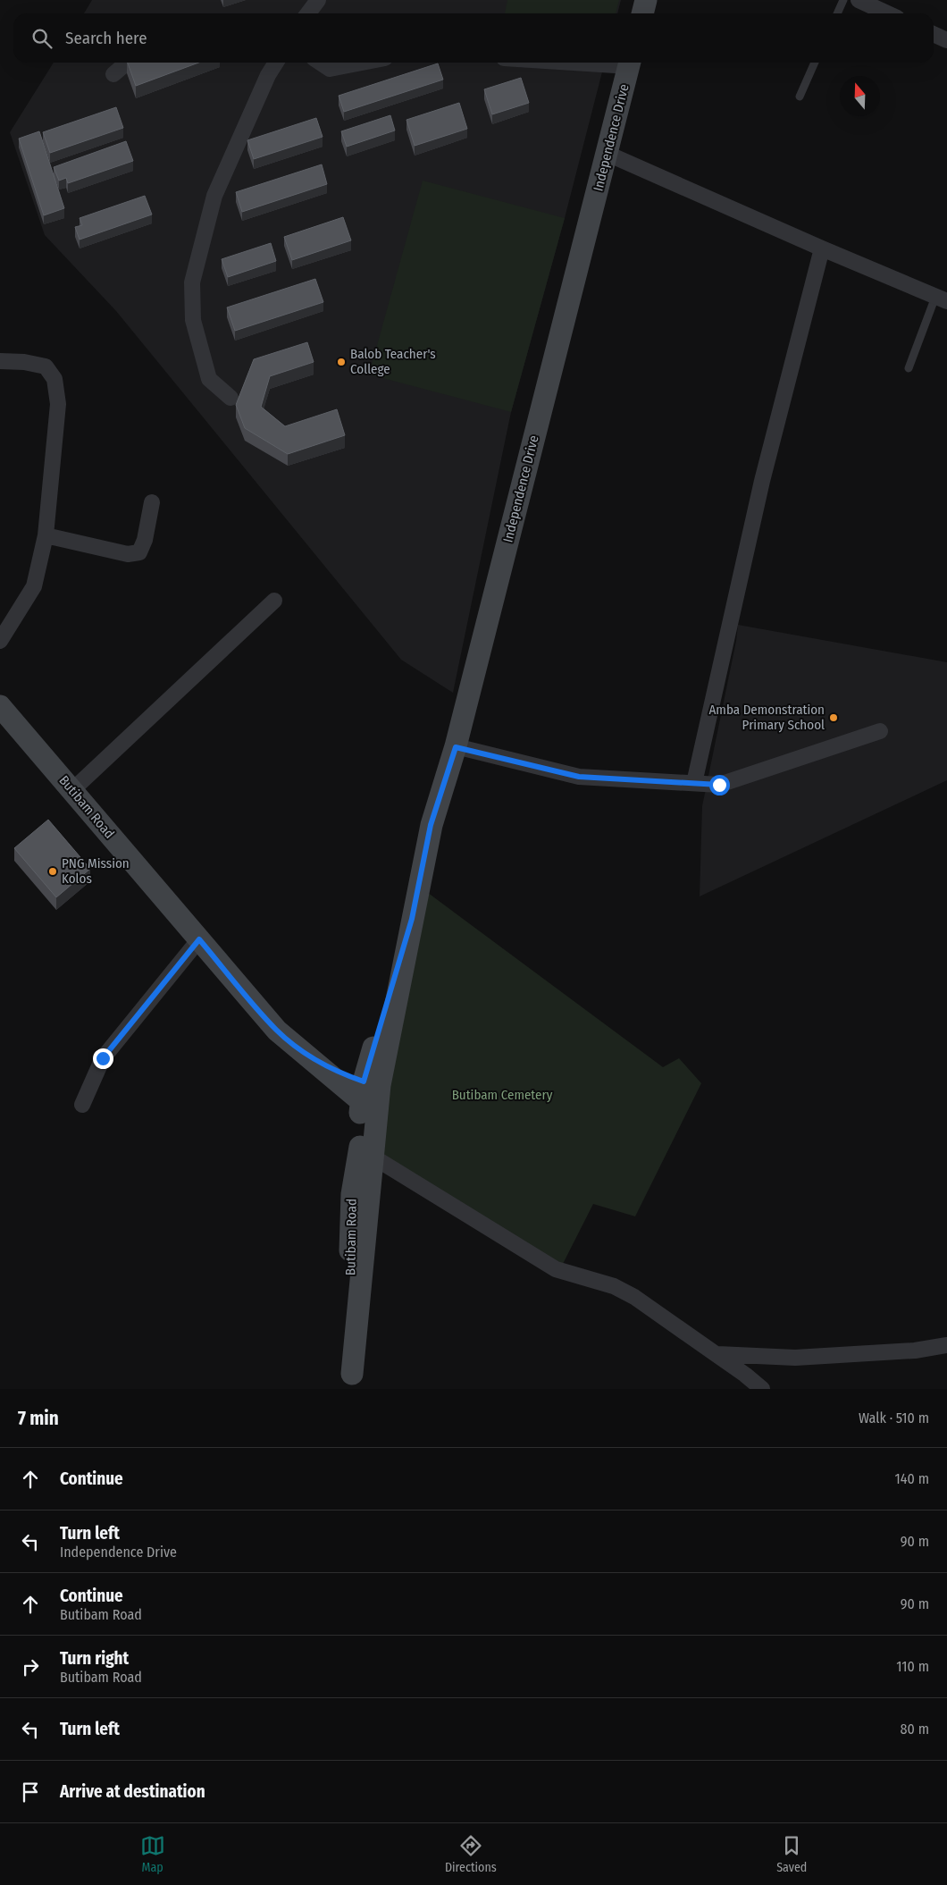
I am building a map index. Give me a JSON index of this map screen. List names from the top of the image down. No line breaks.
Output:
{"streets":{"main road":["Independence Drive","Butibam Road"]},"crossings":[["Independence Drive","Butibam Road"]],"parks":["Butibam Cemetery"],"places":["Balob Teacher's College","Amba Demonstration Primary School","PNG Mission Kolos"],"north":"top","page":{"search":"Search here","heading":["7 min","Walk · 510 m"],"list":[["Continue","140 m"],["Turn left","Independence Drive","90 m"],["Continue","Butibam Road","90 m"],["Turn right","Butibam Road","110 m"],["Turn left","80 m"],"Arrive at destination"],"nav":["Map","Directions","Saved"]}}
